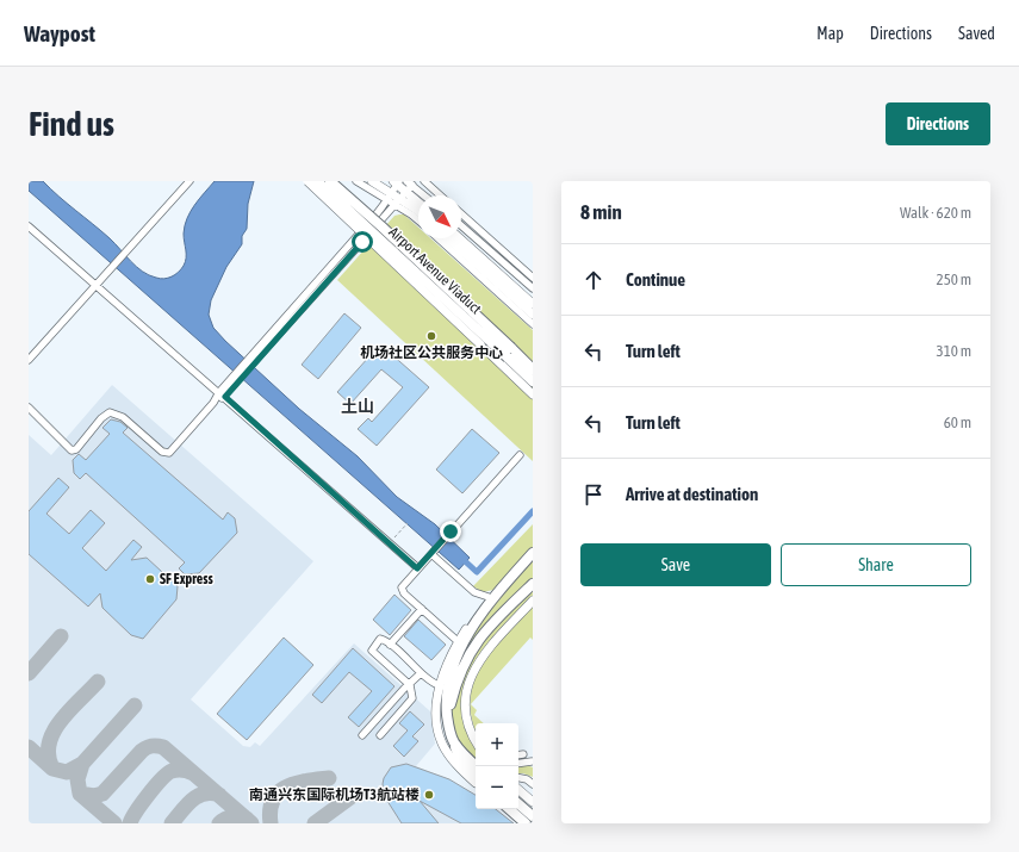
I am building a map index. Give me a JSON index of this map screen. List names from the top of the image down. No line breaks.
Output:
{"streets":{"highway":["Airport Avenue Viaduct"]},"districts":["土山"],"places":["机场社区公共服务中心","SF Express","南通兴东国际机场T3航站楼"],"north":"bottom right","page":{"header":"Waypost","nav":["Map","Directions","Saved"],"buttons":["Directions",["Save","Share"]],"title":"Find us","heading":["8 min","Walk · 620 m"],"list":[["Continue","250 m"],["Turn left","310 m"],["Turn left","60 m"],"Arrive at destination"],"map_buttons":["+","−"]}}
